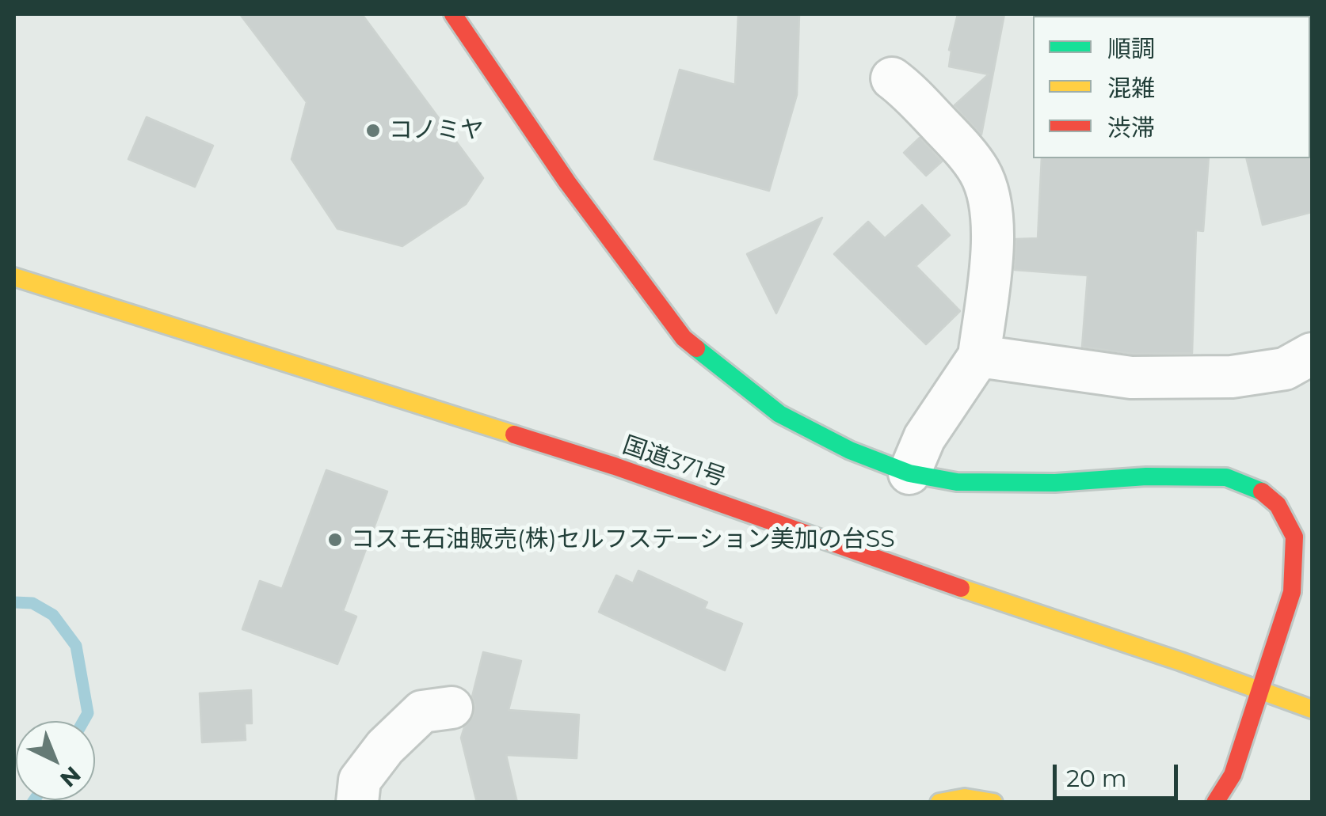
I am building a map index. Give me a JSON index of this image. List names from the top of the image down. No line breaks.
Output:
{"streets":{"main road":["国道371号"]},"places":["コノミヤ","コスモ石油販売(株)セルフステーション美加の台SS"],"legend":["順調","混雑","渋滞"],"scale_bar":"20 m","north":"bottom right"}
